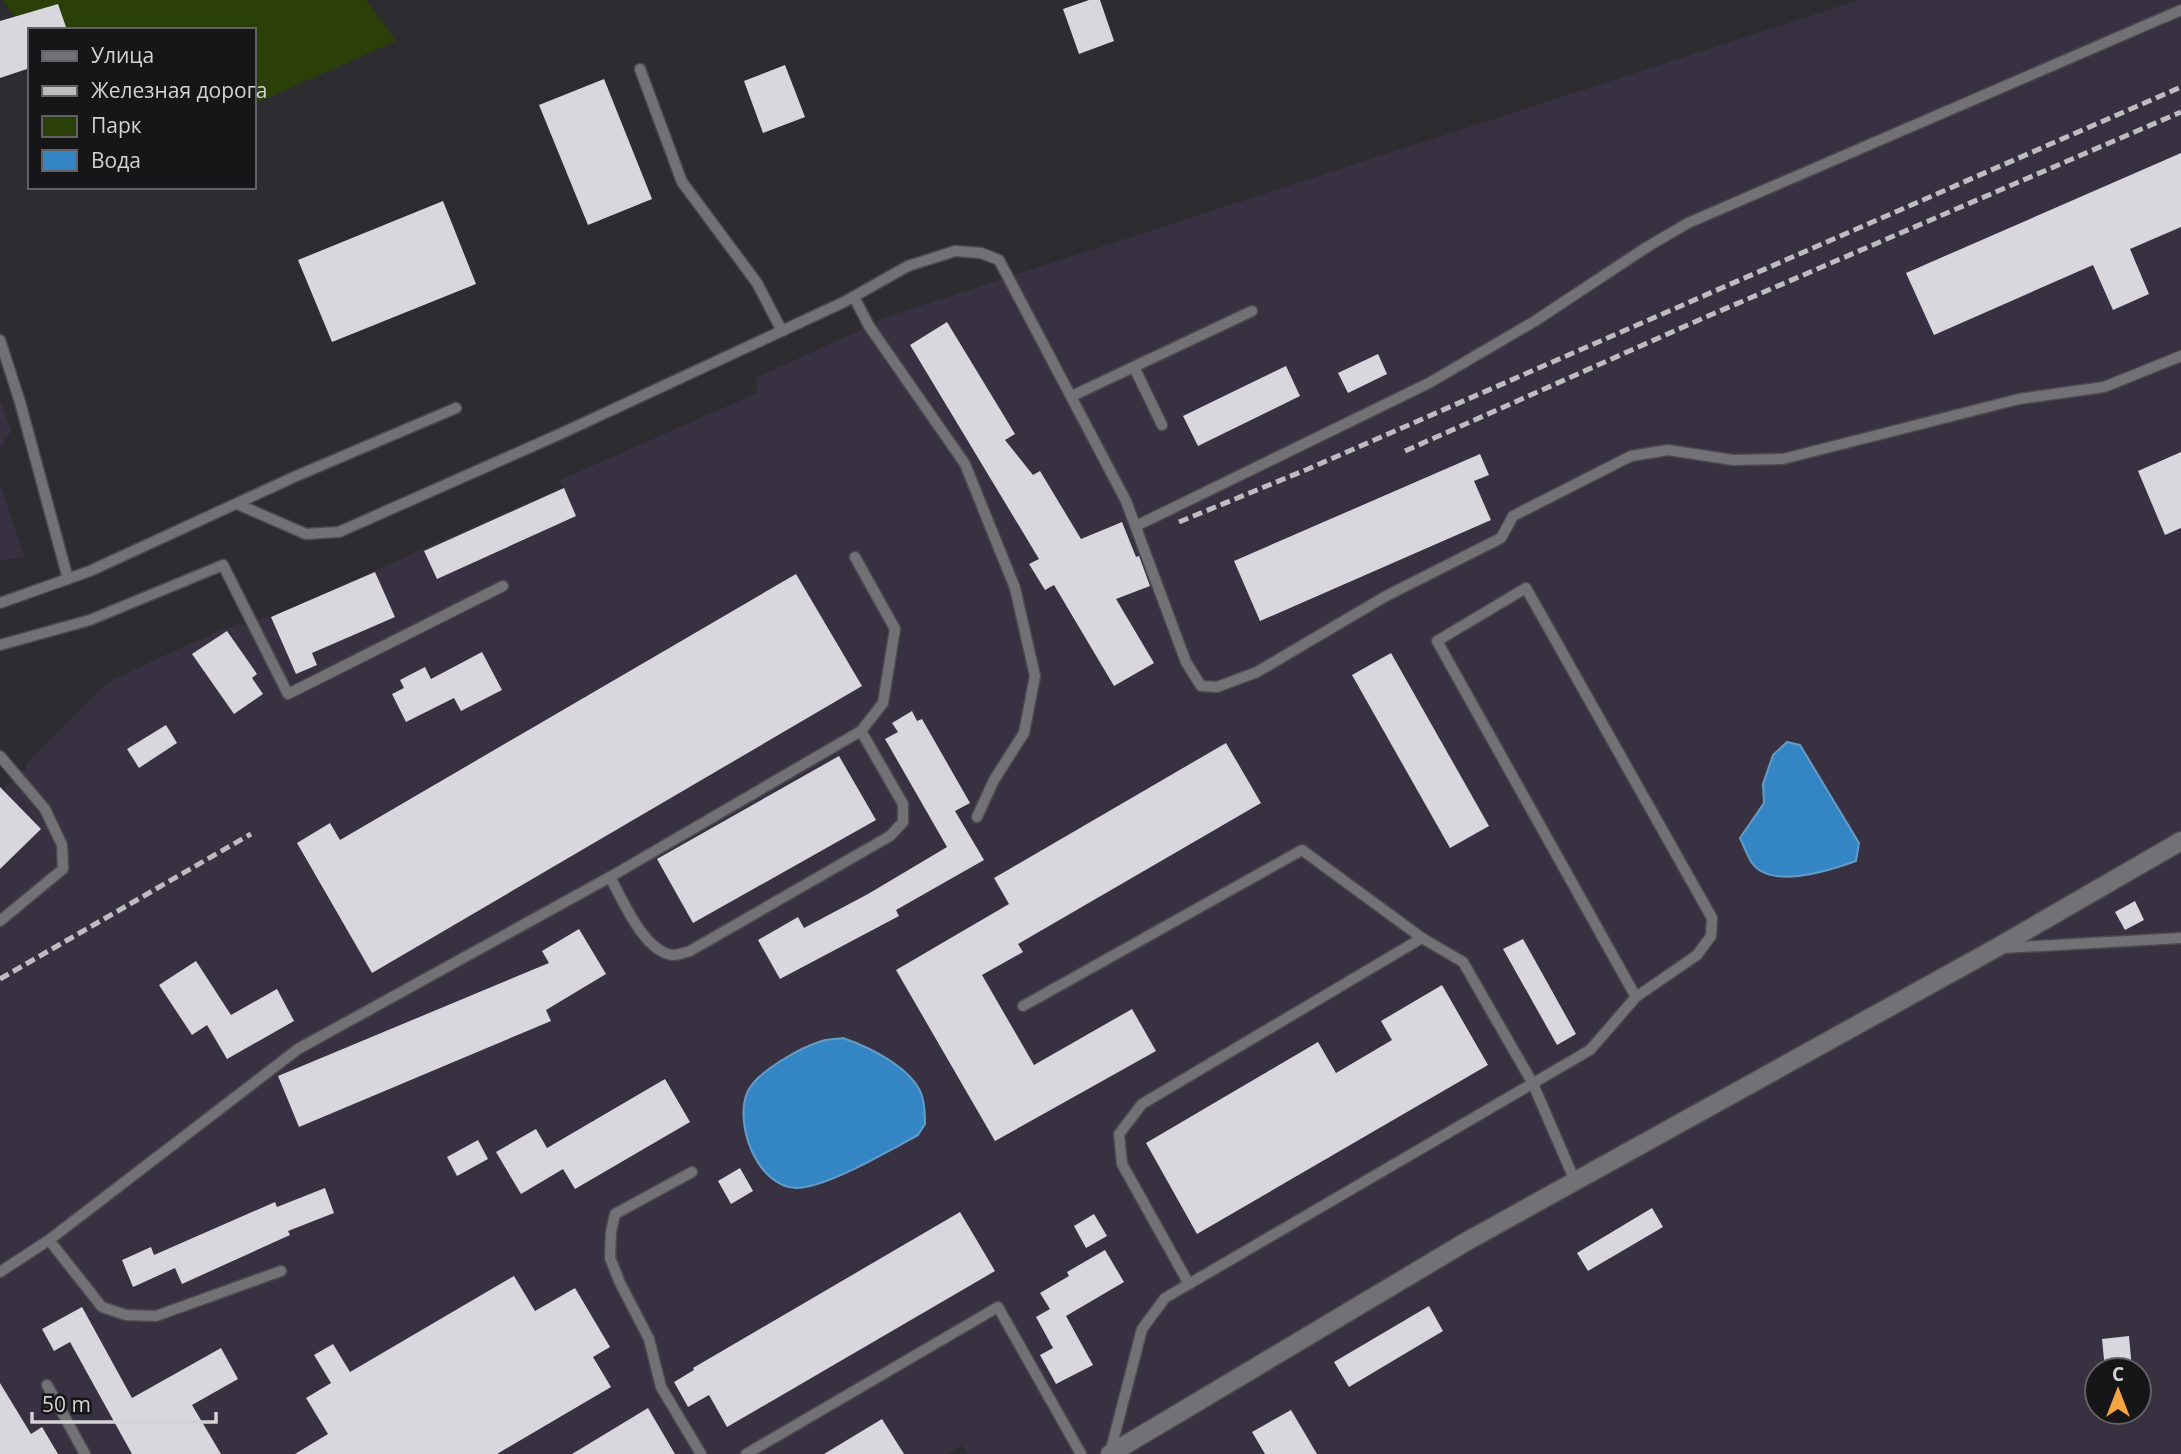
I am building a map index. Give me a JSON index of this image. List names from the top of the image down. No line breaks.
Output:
{"legend":["Улица","Железная дорога","Парк","Вода"],"scale_bar":"50 m","north":"top"}
